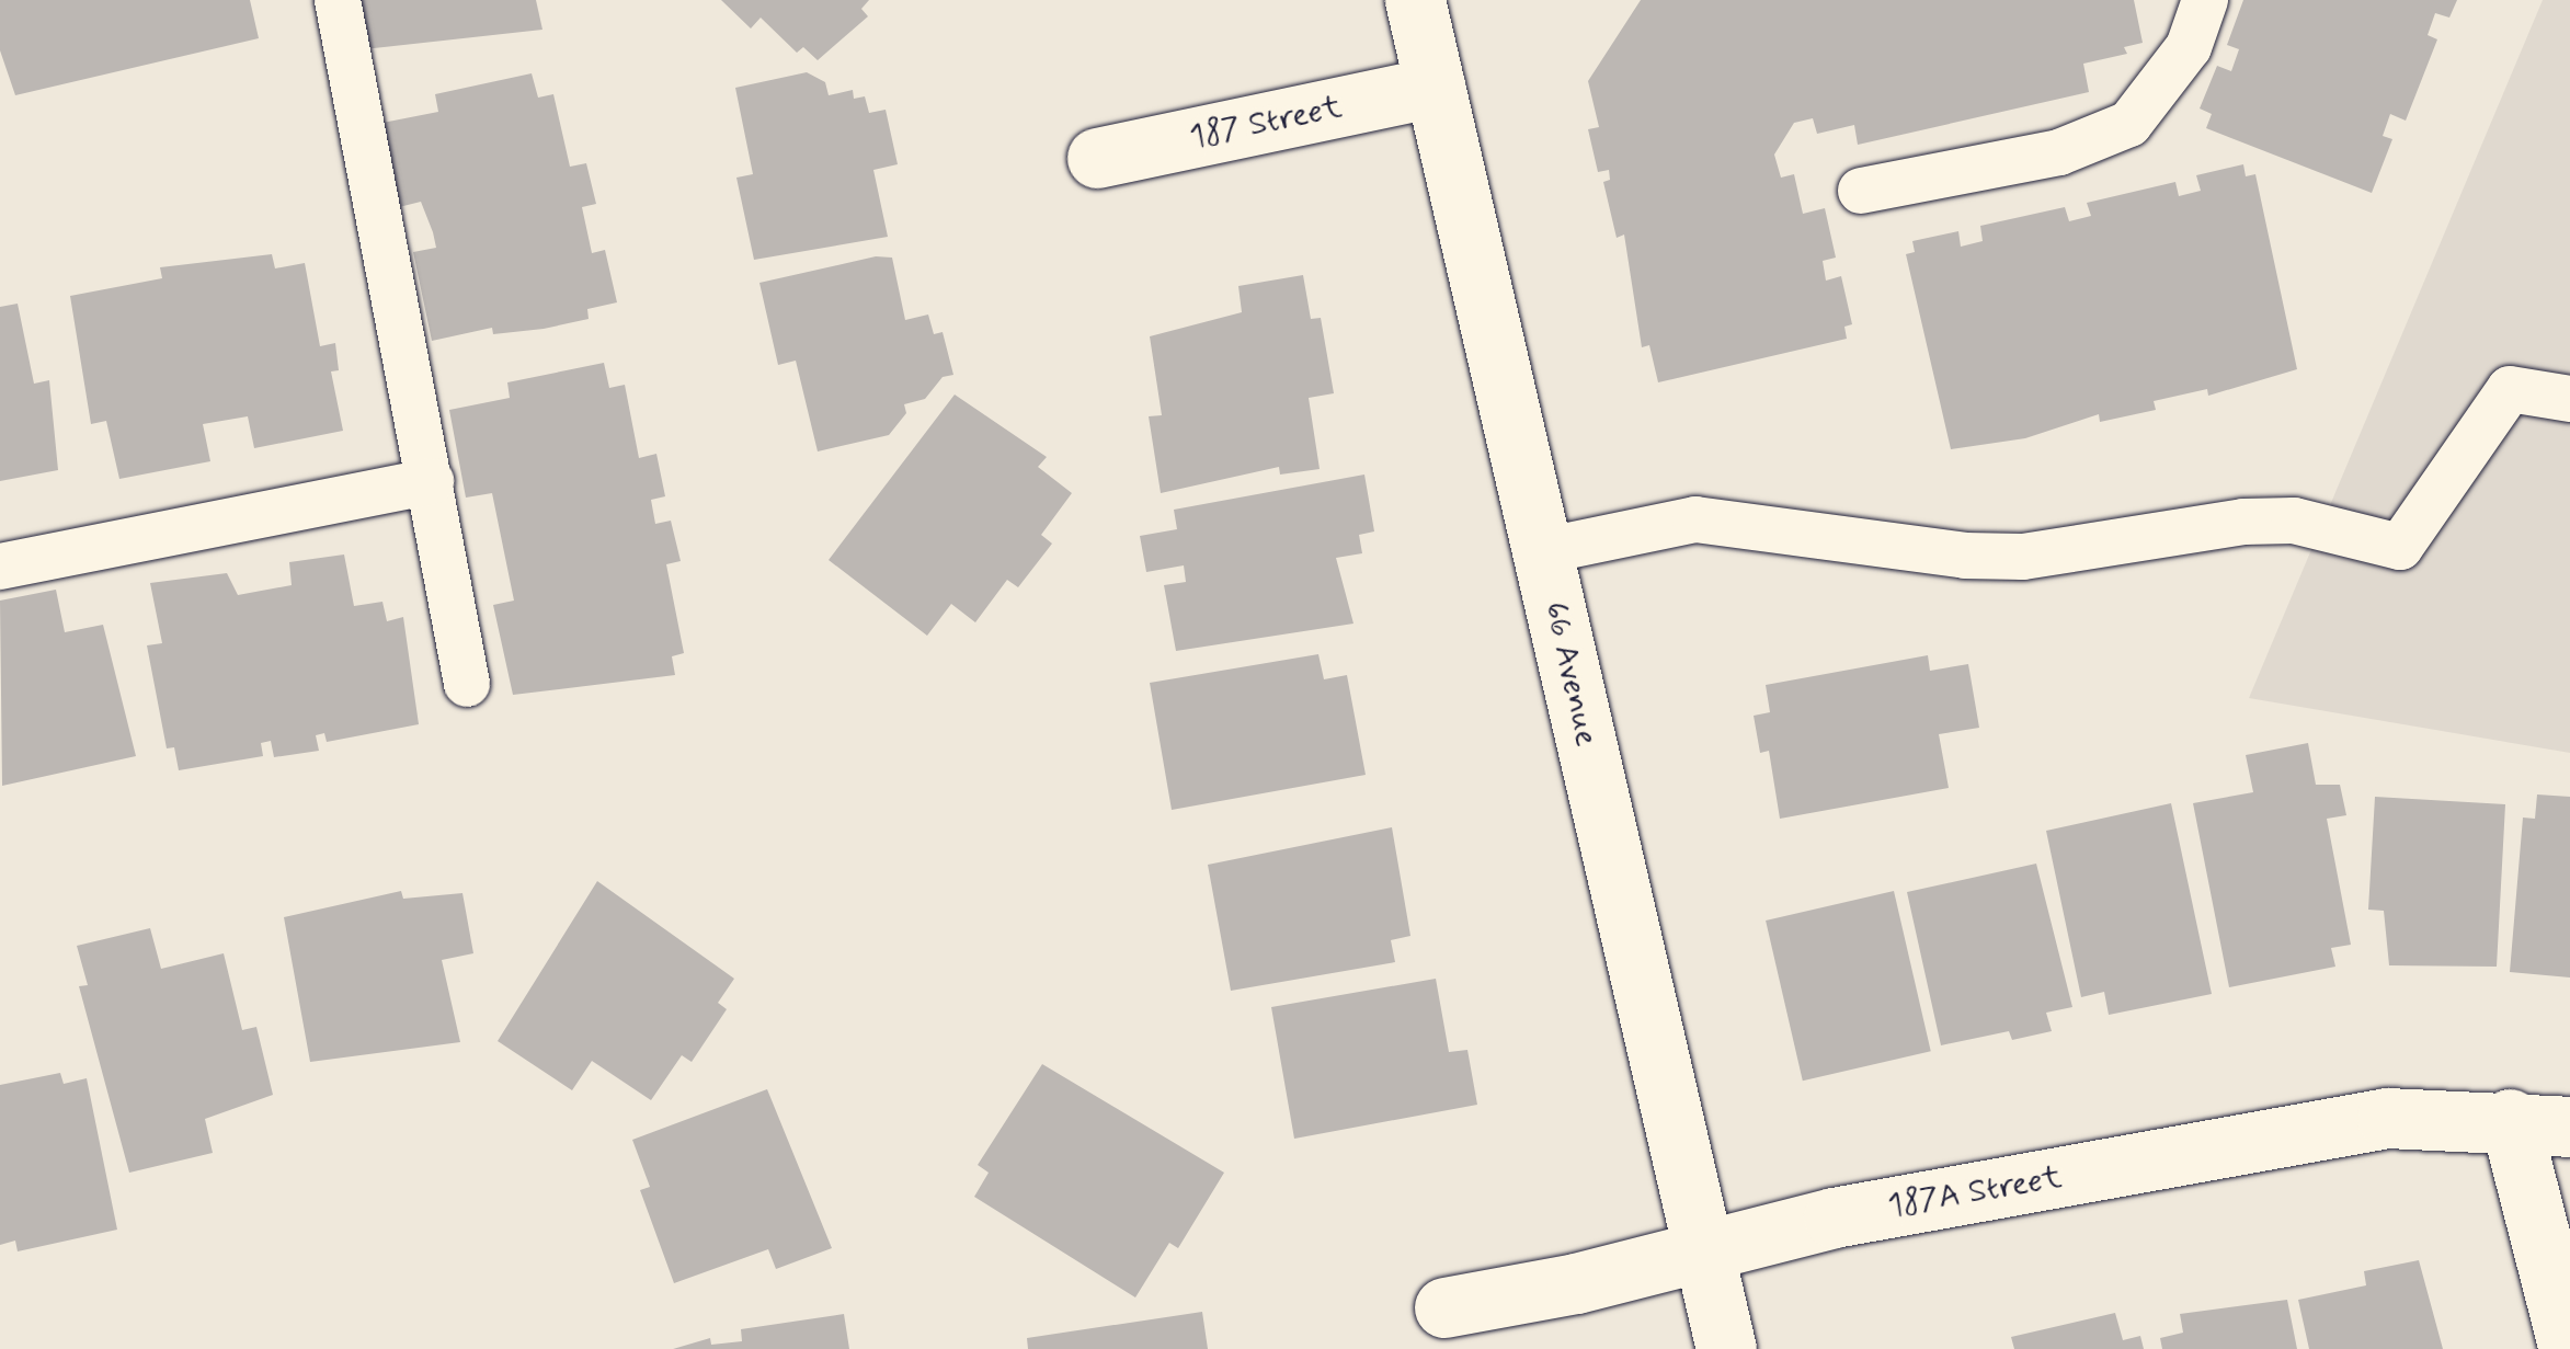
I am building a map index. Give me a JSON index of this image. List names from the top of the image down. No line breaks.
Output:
{"streets":{"street":["187 Street","66 Avenue","187A Street"]},"crossings":[["187 Street","66 Avenue"],["66 Avenue","187A Street"]]}
